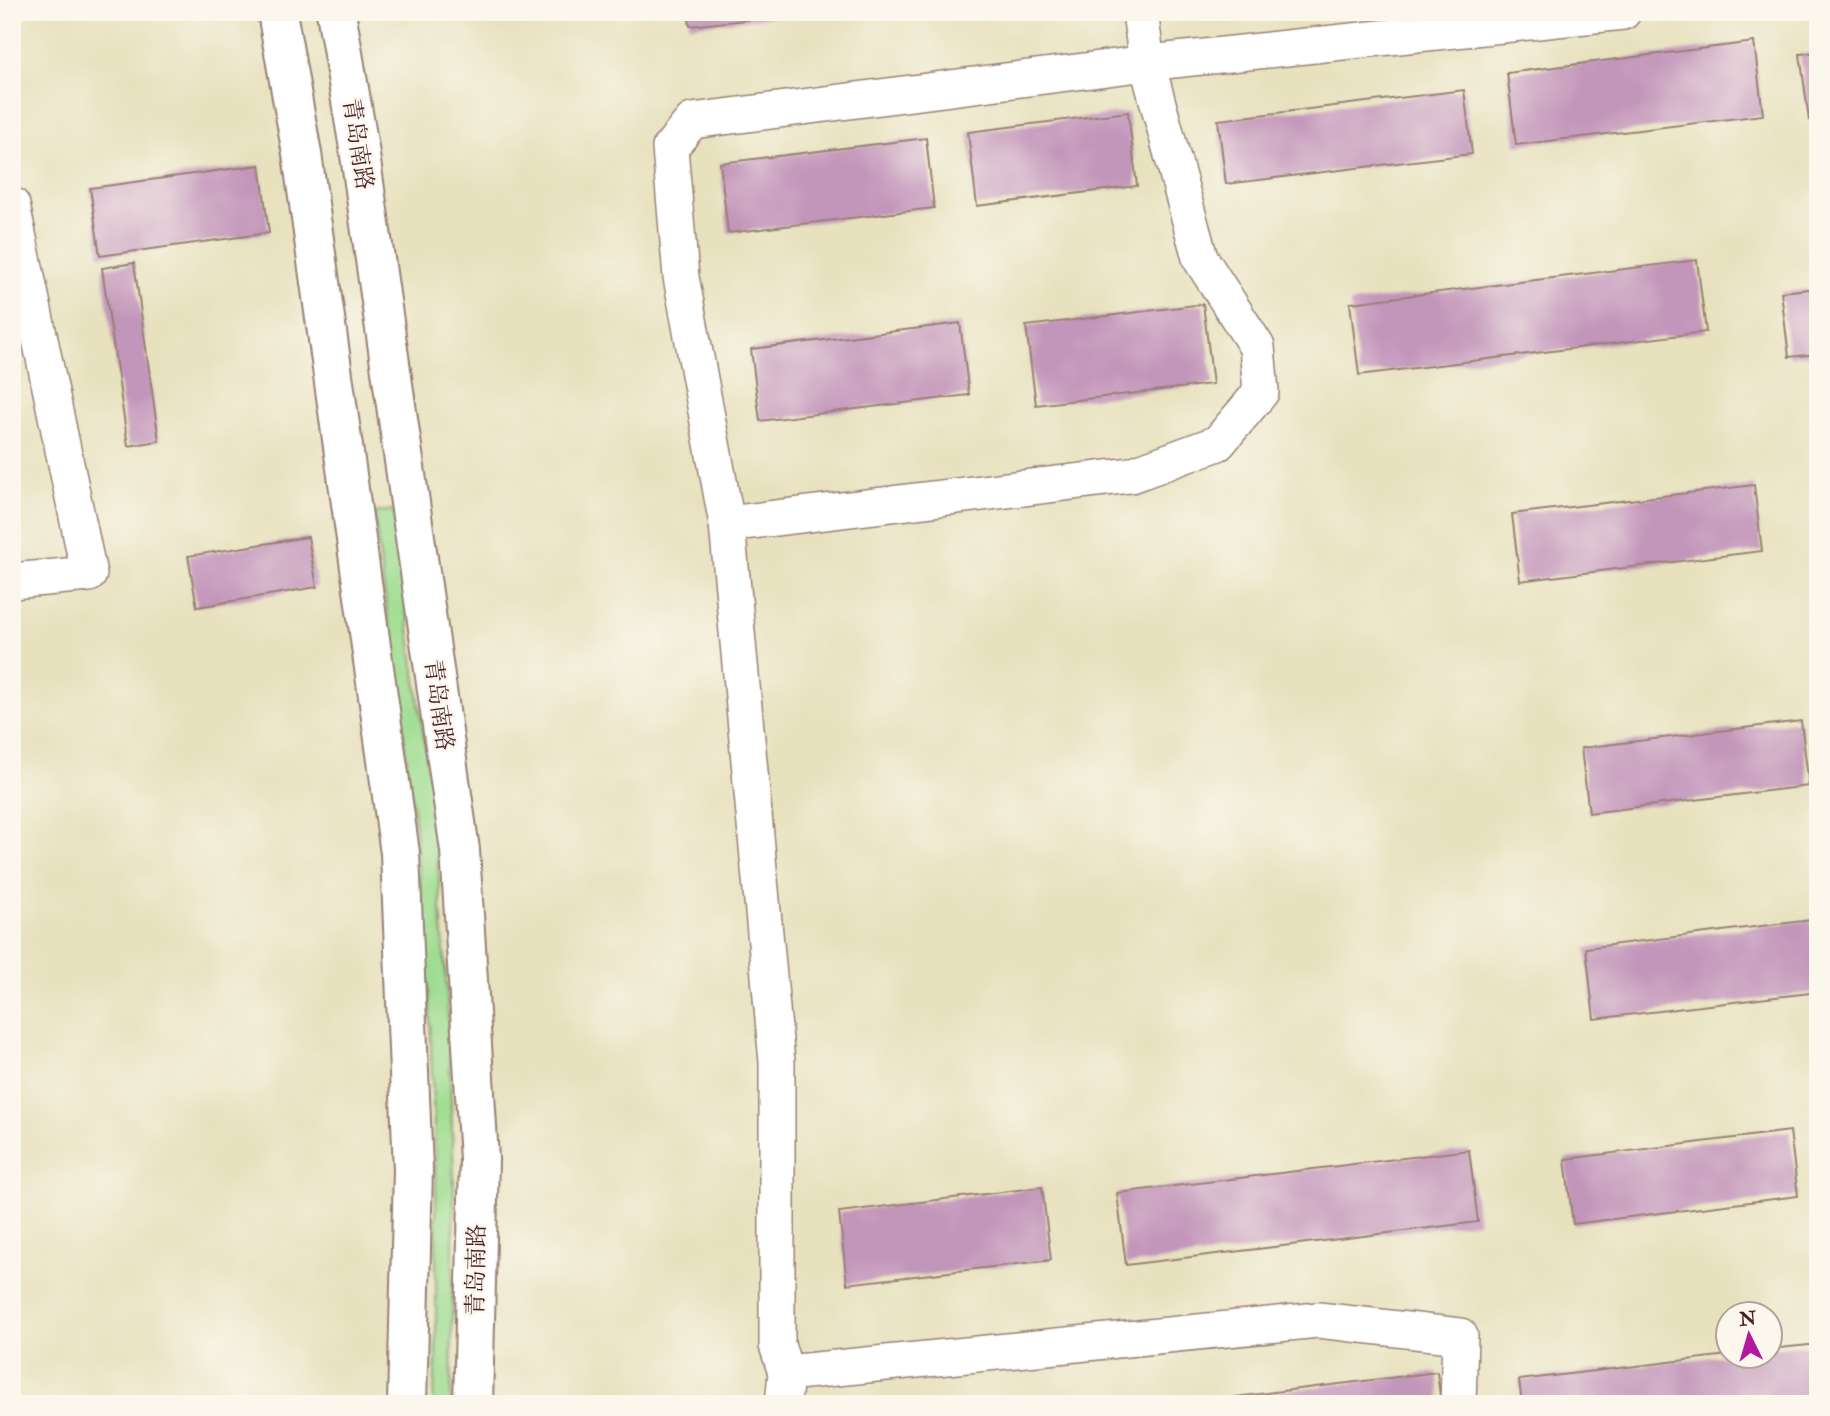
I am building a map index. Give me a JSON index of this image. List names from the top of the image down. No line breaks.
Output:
{"streets":{"main road":["青岛南路"]},"north":"top"}
